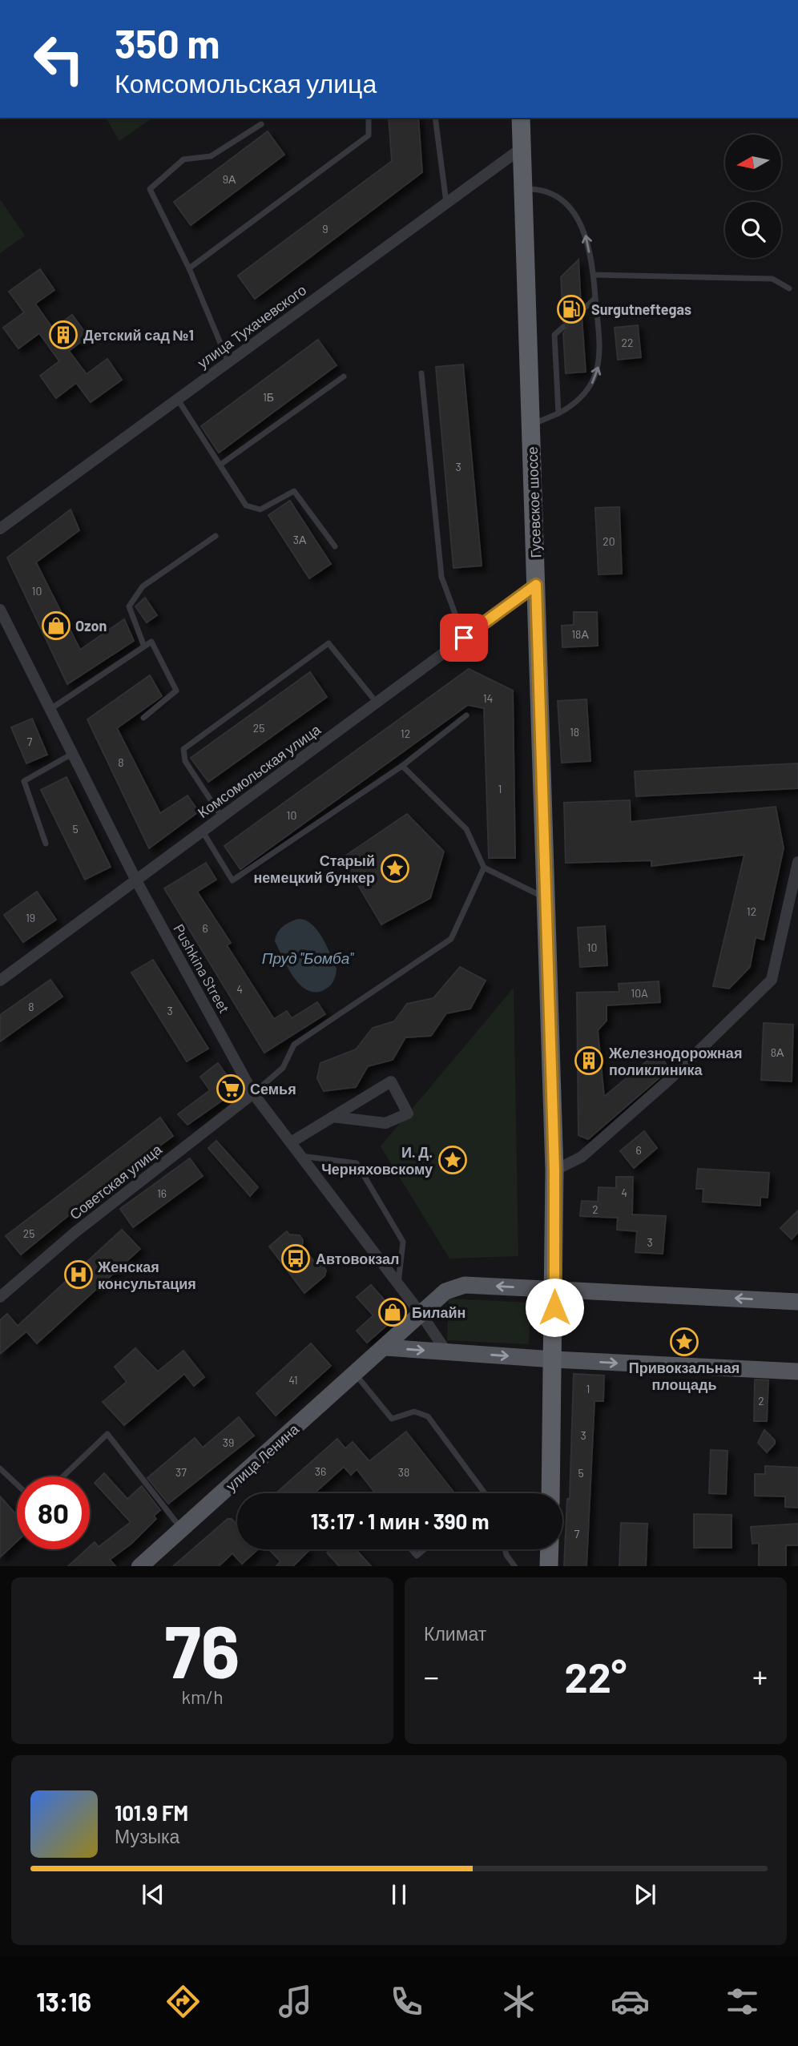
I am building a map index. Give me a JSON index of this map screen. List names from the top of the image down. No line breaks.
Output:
{"streets":{"highway":["Гусевское шоссе"],"main road":["улица Ленина"],"street":["улица Тухачевского","Комсомольская улица","Pushkina Street","Советская улица"]},"crossings":[["улица Тухачевского","Гусевское шоссе"],["Гусевское шоссе","Комсомольская улица"],["Гусевское шоссе","улица Ленина"],["Комсомольская улица","Pushkina Street"],["Pushkina Street","Советская улица"],["Pushkina Street","улица Ленина"]],"water":["Пруд \"Бомба\""],"places":{"fuel station":["Surgutneftegas"],"building":["Детский сад №1","Железнодорожная поликлиника"],"shop":["Ozon","Билайн"],"place":["Старый немецкий бункер","И. Д. Черняховскому","Привокзальная площадь"],"supermarket":["Семья"],"bus stop":["Автовокзал"],"hospital":["Женская консультация"]},"house_numbers":["9А","9","22","1Б","3","3А","20","10","18А","14","25","18","12","7","8","1","10","5","12","19","6","10","4","10A","8","3","8А","6","4","16","2","25","3","41","1","2","3","39","36","37","38","5","7"],"north":"left","page":{"turn":["350 m","Комсомольская улица"],"limit":"80","trip":"13:17 · 1 мин · 390 m","tile":[["76","km/h"],"Климат"],"heat":["−","22°","+"],"song":["101.9 FM","Музыка"],"tabs":"13:16"}}
